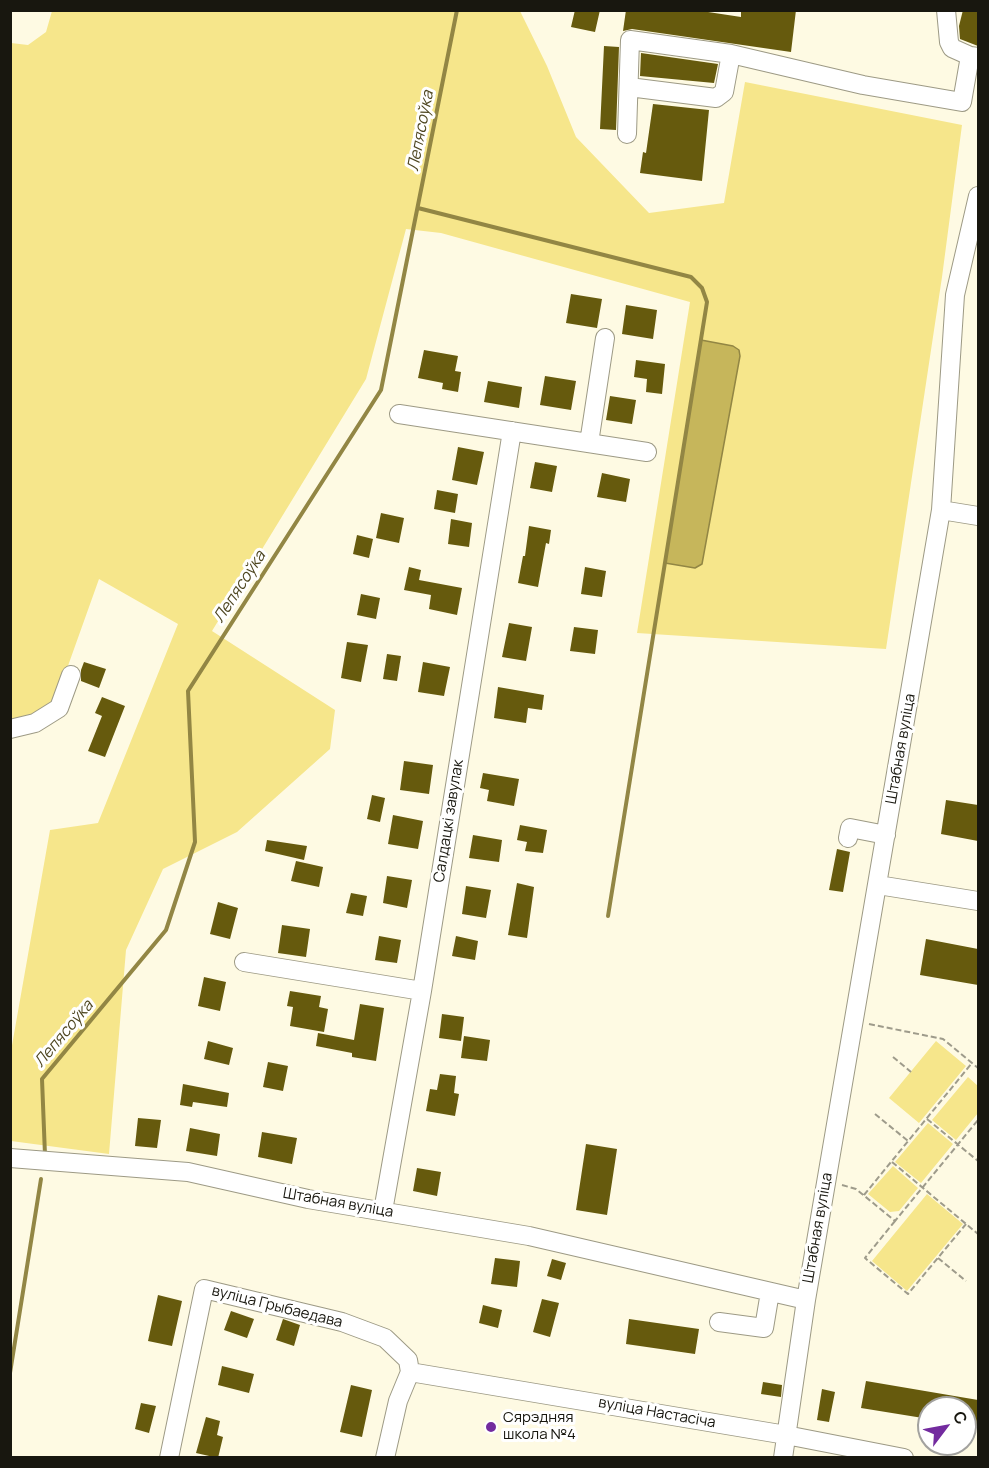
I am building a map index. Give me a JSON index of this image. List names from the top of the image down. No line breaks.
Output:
{"streets":{"street":["Штабная вуліца","Салдацкі завулак","вуліца Грыбаедава","вуліца Настасіча"]},"crossings":[["Штабная вуліца","Салдацкі завулак"],["Штабная вуліца","вуліца Настасіча"],["вуліца Грыбаедава","вуліца Настасіча"]],"water":["Лепясоўка"],"places":["Сярэдняя школа №4"],"north":"top right"}
